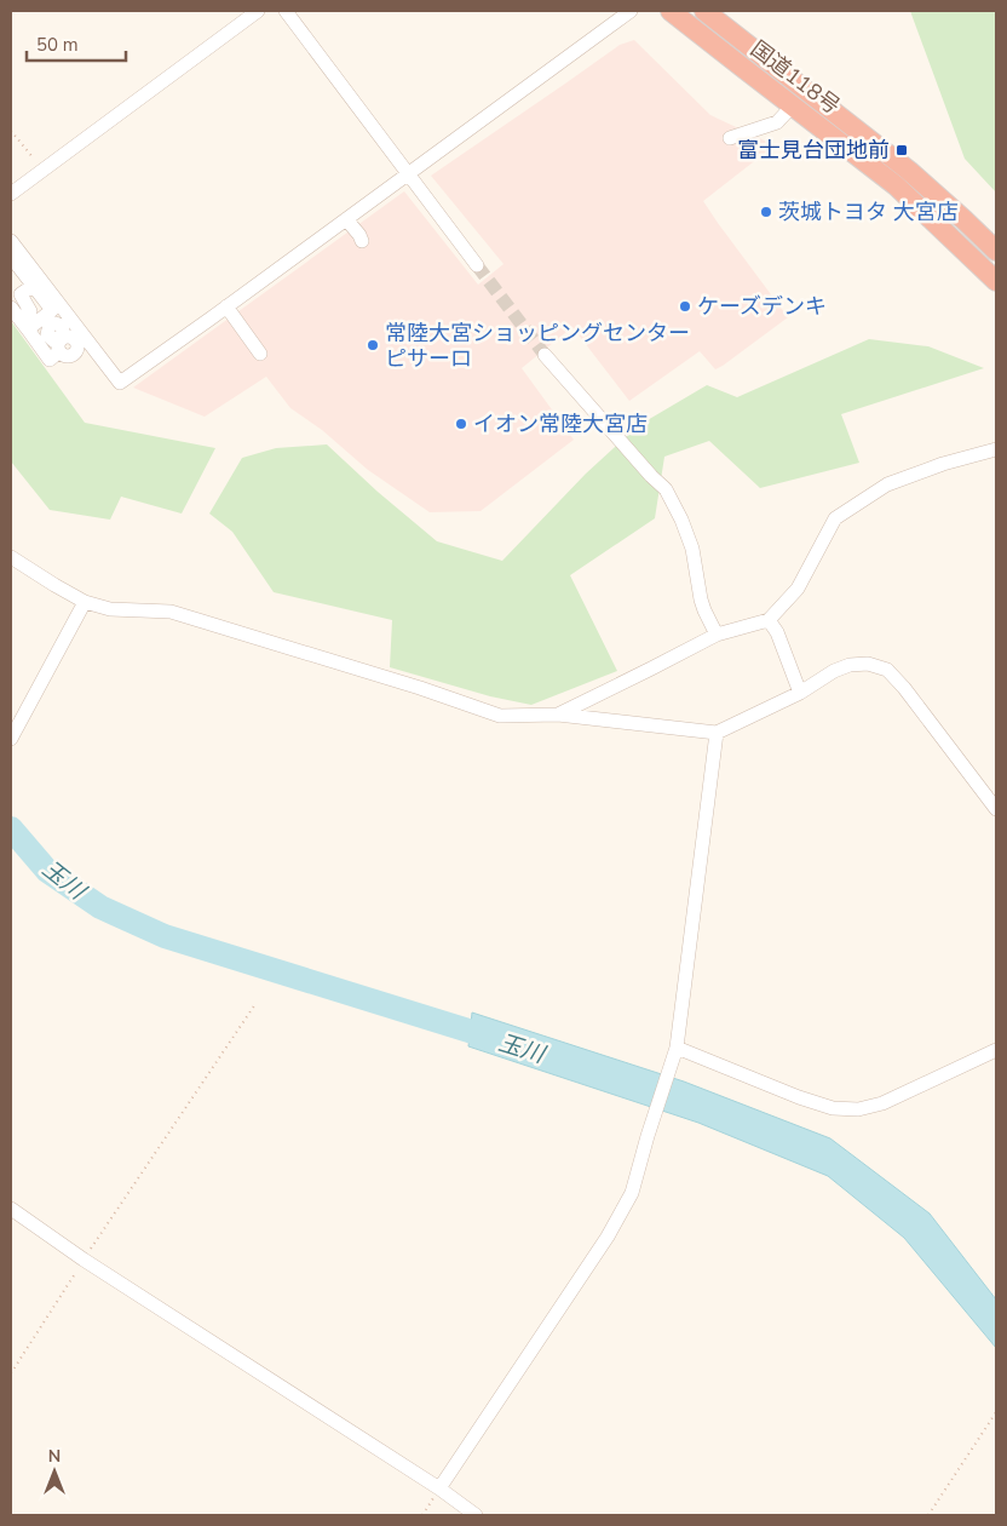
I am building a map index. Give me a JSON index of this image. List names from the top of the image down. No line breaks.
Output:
{"streets":{"highway":["国道118号"]},"water":["玉川"],"places":{"transit":["富士見台団地前"],"other":["茨城トヨタ 大宮店","ケーズデンキ","常陸大宮ショッピングセンター ピサーロ","イオン常陸大宮店"]},"scale_bar":"50 m","north":"top"}
